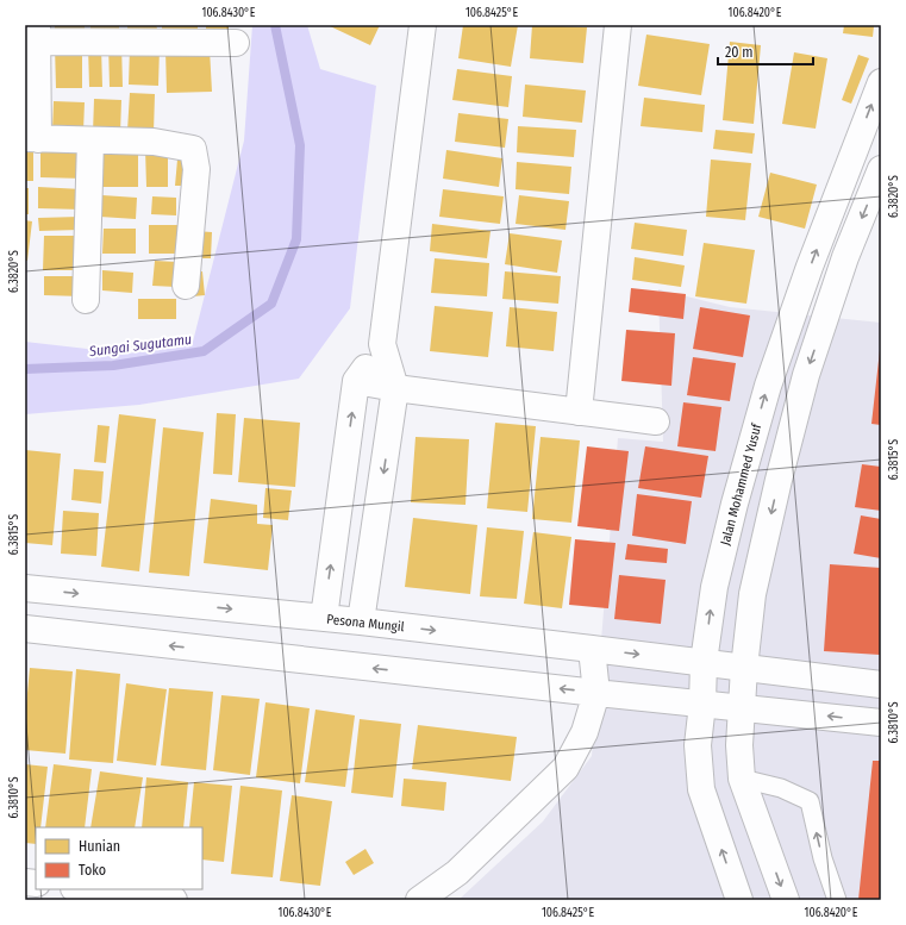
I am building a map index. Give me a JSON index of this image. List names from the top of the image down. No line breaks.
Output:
{"streets":{"street":["Jalan Mohammed Yusuf","Pesona Mungil"]},"crossings":[["Jalan Mohammed Yusuf","Pesona Mungil"]],"water":["Sungai Sugutamu"],"legend":["Hunian","Toko"],"scale_bar":"20 m","coordinates":["106.8430°E","106.8425°E","106.8420°E","6.3820°S","6.3815°S","6.3810°S"]}
